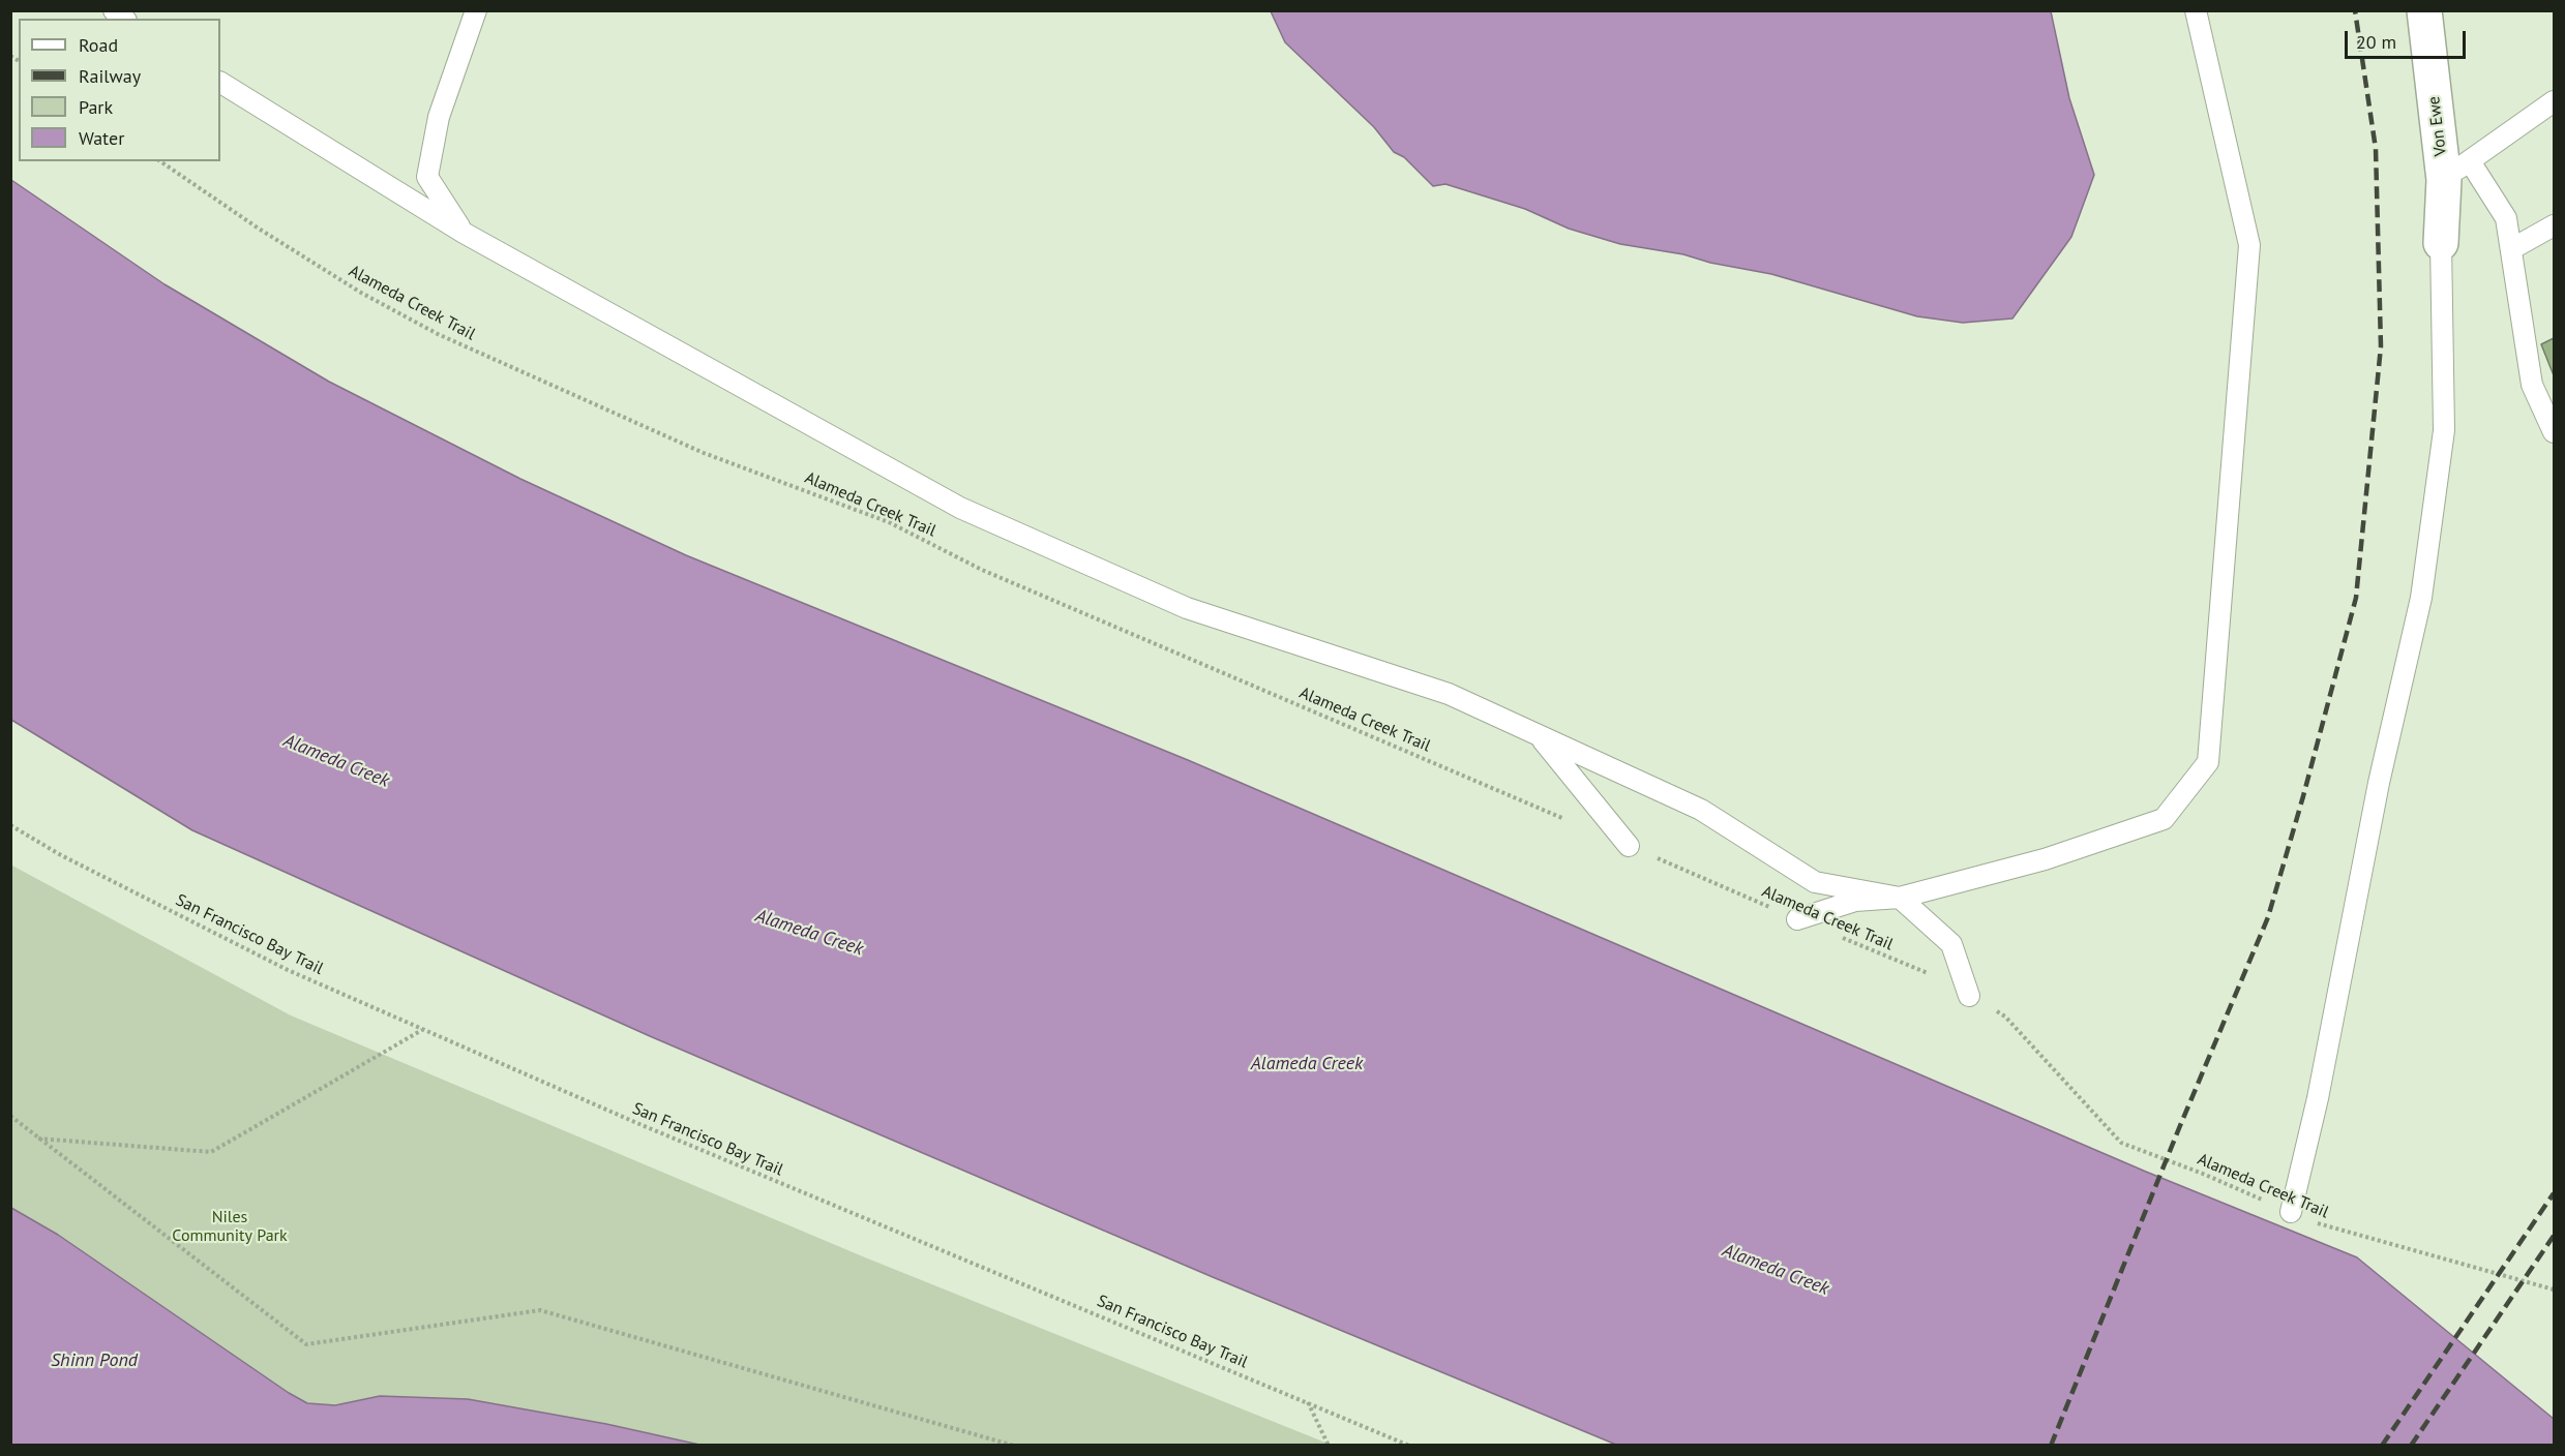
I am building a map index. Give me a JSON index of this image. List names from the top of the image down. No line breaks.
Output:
{"streets":{"street":["Von Ewe"],"path":["Alameda Creek Trail","San Francisco Bay Trail"]},"water":["Alameda Creek","Shinn Pond"],"parks":["Niles Community Park"],"legend":["Road","Railway","Park","Water"],"scale_bar":"20 m"}
